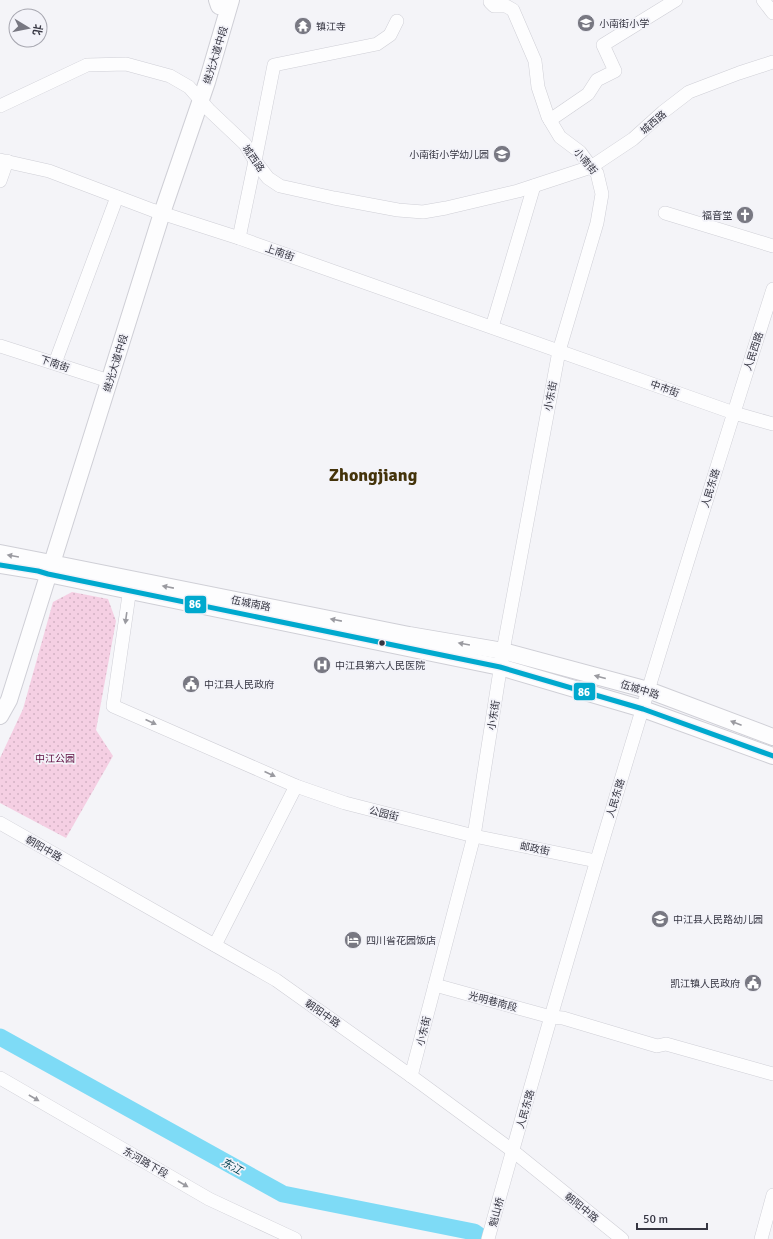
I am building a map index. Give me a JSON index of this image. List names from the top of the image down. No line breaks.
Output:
{"streets":{"main road":["继光大道中段","伍城南路","伍城中路"],"street":["城西路","小南街","上南街","人民西路","下南街","中市街","小东街","人民东路","公园街","朝阳中路","邮政街","光明巷南段","东河路下段","魁山桥"]},"crossings":[["继光大道中段","城西路"],["继光大道中段","上南街"],["继光大道中段","下南街"],["继光大道中段","伍城南路"],["城西路","小南街"],["小南街","上南街"],["小南街","中市街"],["小南街","小东街"],["上南街","中市街"],["上南街","小东街"],["人民西路","中市街"],["人民西路","人民东路"],["中市街","小东街"],["中市街","人民东路"],["小东街","伍城南路"],["小东街","伍城中路"],["小东街","公园街"],["小东街","朝阳中路"],["小东街","邮政街"],["小东街","光明巷南段"],["人民东路","伍城中路"],["人民东路","朝阳中路"],["人民东路","邮政街"],["人民东路","光明巷南段"],["人民东路","魁山桥"],["伍城南路","伍城中路"],["伍城南路","公园街"],["公园街","邮政街"]],"one_way":["公园街","东河路下段"],"districts":["Zhongjiang"],"water":["东江"],"parks":["中江公园"],"places":{"school or university":["小南街小学","小南街小学幼儿园","中江县人民路幼儿园"],"temple":["镇江寺"],"church":["福音堂"],"hospital":["中江县第六人民医院"],"public building":["中江县人民政府","凯江镇人民政府"],"hotel":["四川省花园饭店"]},"lines":["transit line 86"],"scale_bar":"50 m","north":"right"}
